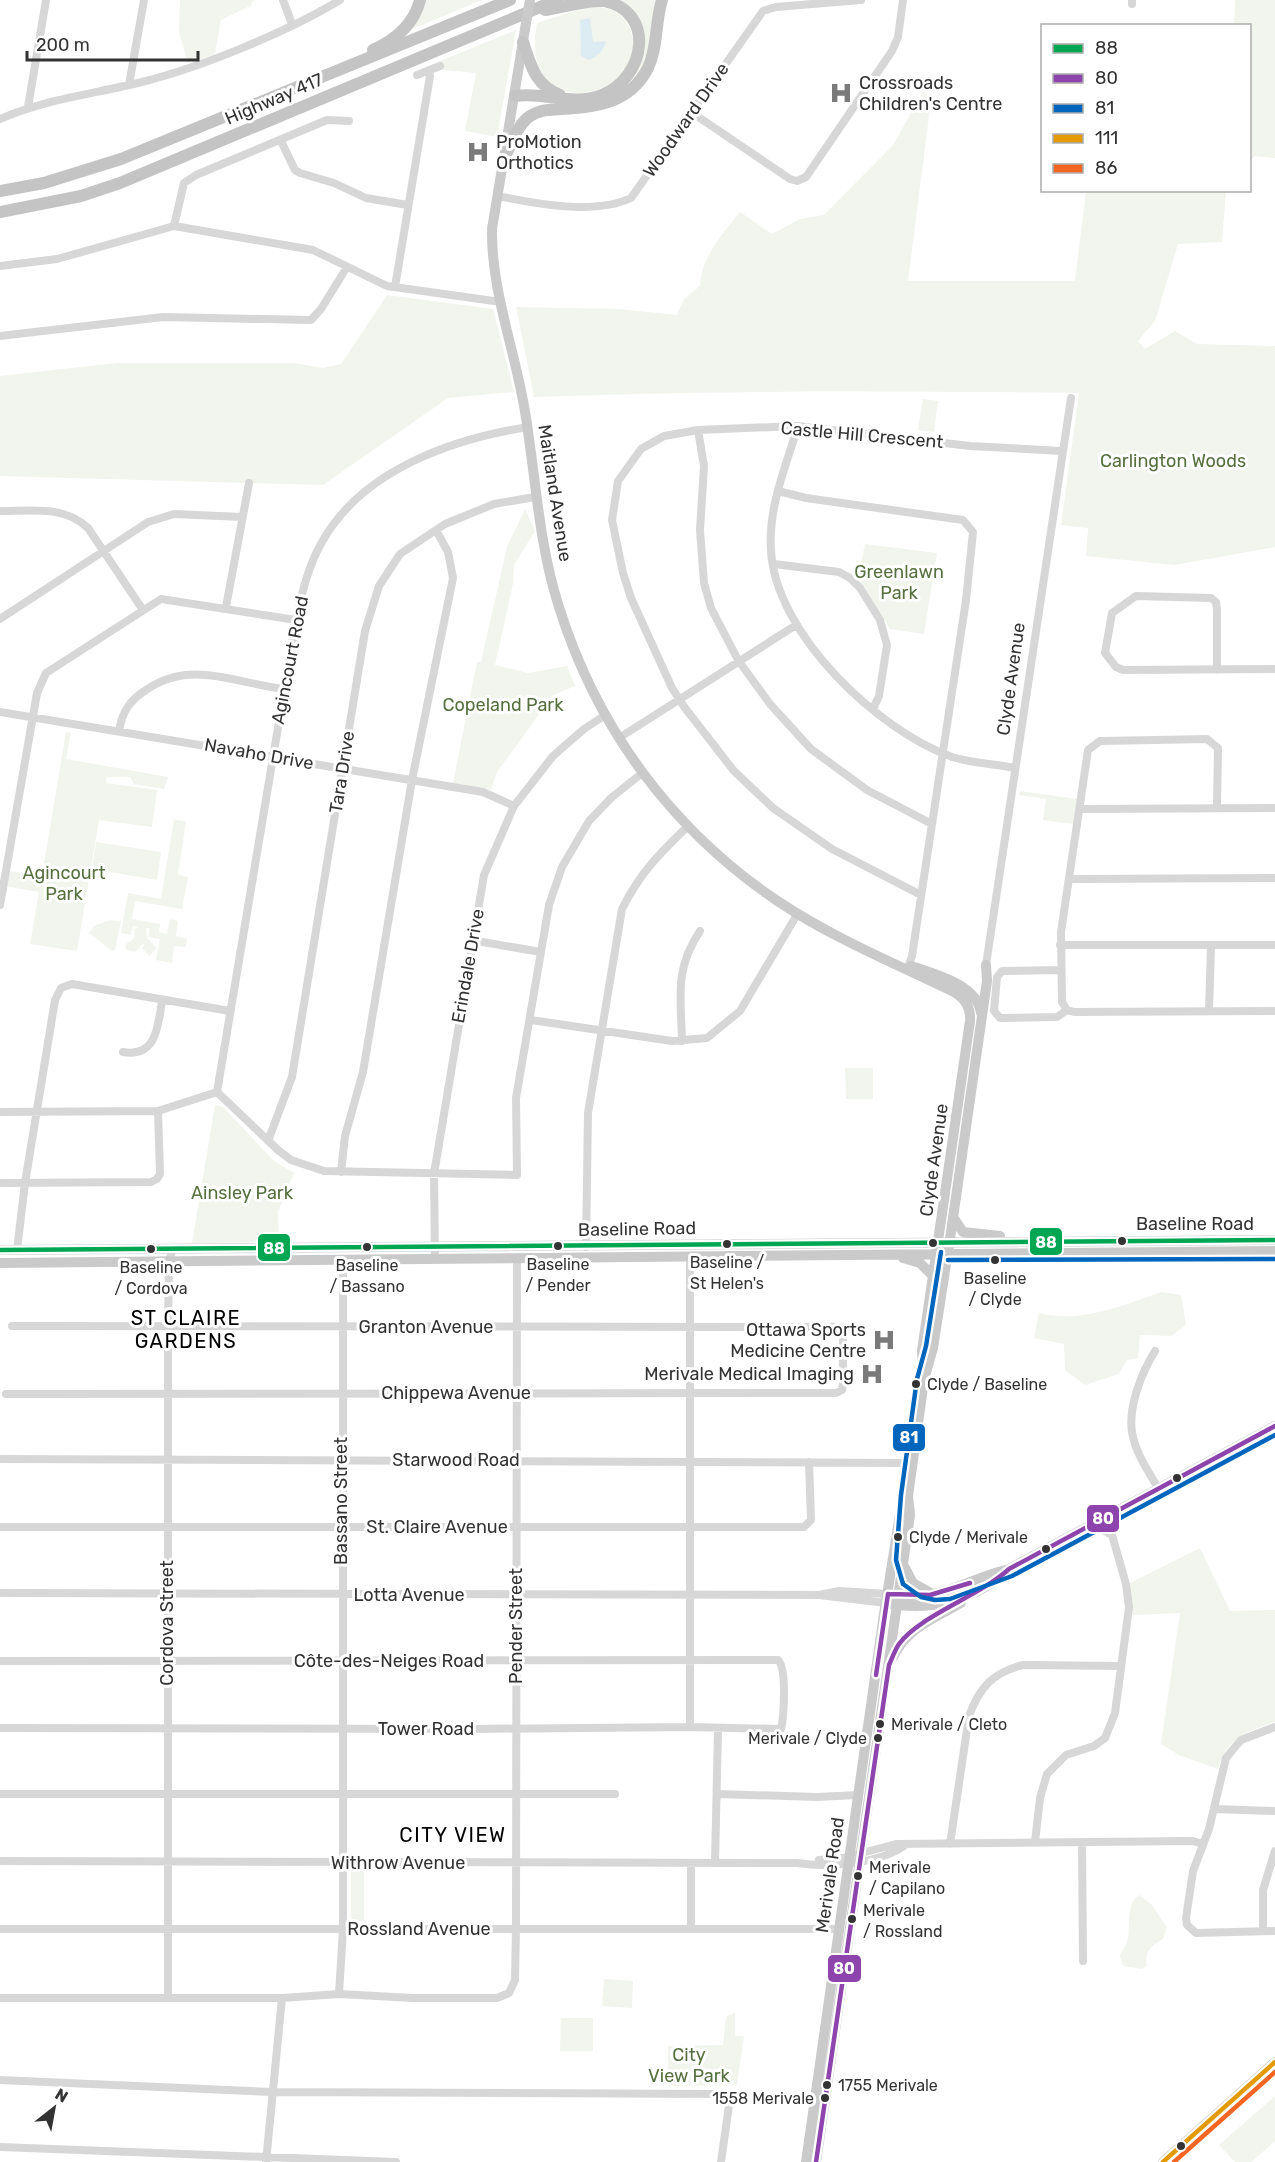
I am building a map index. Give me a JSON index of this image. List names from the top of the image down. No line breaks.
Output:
{"streets":{"highway":["Highway 417"],"main road":["Maitland Avenue","Clyde Avenue","Baseline Road","Merivale Road"],"street":["Woodward Drive","Castle Hill Crescent","Agincourt Road","Navaho Drive","Tara Drive","Erindale Drive","Granton Avenue","Chippewa Avenue","Starwood Road","Bassano Street","St. Claire Avenue","Lotta Avenue","Cordova Street","Pender Street","Côte-des-Neiges Road","Tower Road","Withrow Avenue","Rossland Avenue"]},"crossings":[["Woodward Drive","Maitland Avenue"],["Castle Hill Crescent","Clyde Avenue"],["Maitland Avenue","Agincourt Road"],["Maitland Avenue","Clyde Avenue"],["Maitland Avenue","Tara Drive"],["Maitland Avenue","Erindale Drive"],["Agincourt Road","Navaho Drive"],["Clyde Avenue","Baseline Road"],["Clyde Avenue","Starwood Road"],["Clyde Avenue","Lotta Avenue"],["Clyde Avenue","Merivale Road"],["Navaho Drive","Tara Drive"],["Navaho Drive","Erindale Drive"],["Erindale Drive","Baseline Road"],["Baseline Road","Bassano Street"],["Baseline Road","Cordova Street"],["Baseline Road","Pender Street"],["Granton Avenue","Chippewa Avenue"],["Granton Avenue","Bassano Street"],["Granton Avenue","Cordova Street"],["Granton Avenue","Pender Street"],["Chippewa Avenue","Bassano Street"],["Chippewa Avenue","Cordova Street"],["Chippewa Avenue","Pender Street"],["Starwood Road","Bassano Street"],["Starwood Road","St. Claire Avenue"],["Starwood Road","Cordova Street"],["Starwood Road","Pender Street"],["Bassano Street","St. Claire Avenue"],["Bassano Street","Lotta Avenue"],["Bassano Street","Pender Street"],["Bassano Street","Côte-des-Neiges Road"],["Bassano Street","Tower Road"],["Bassano Street","Withrow Avenue"],["Bassano Street","Rossland Avenue"],["St. Claire Avenue","Cordova Street"],["St. Claire Avenue","Pender Street"],["Lotta Avenue","Cordova Street"],["Lotta Avenue","Pender Street"],["Lotta Avenue","Merivale Road"],["Cordova Street","Côte-des-Neiges Road"],["Cordova Street","Tower Road"],["Cordova Street","Withrow Avenue"],["Cordova Street","Rossland Avenue"],["Pender Street","Côte-des-Neiges Road"],["Pender Street","Tower Road"],["Pender Street","Withrow Avenue"],["Pender Street","Rossland Avenue"],["Côte-des-Neiges Road","Tower Road"],["Withrow Avenue","Merivale Road"],["Merivale Road","Rossland Avenue"]],"districts":["ST CLAIRE GARDENS","CITY VIEW"],"parks":["Carlington Woods","Greenlawn Park","Copeland Park","Agincourt Park","Ainsley Park","City View Park"],"places":{"hospital":["Crossroads Children's Centre","ProMotion Orthotics","Ottawa Sports Medicine Centre","Merivale Medical Imaging"],"other":["Baseline / St Helen's","Baseline / Pender","Baseline / Bassano","Baseline / Cordova","Baseline / Clyde","Clyde / Baseline","Clyde / Merivale","Merivale / Cleto","Merivale / Clyde","Merivale / Capilano","Merivale / Rossland","1755 Merivale","1558 Merivale"]},"lines":["transit line 88","transit line 81","transit line 80","transit line 111","transit line 86"],"legend":["88","80","81","111","86"],"scale_bar":"200 m","north":"top right"}
